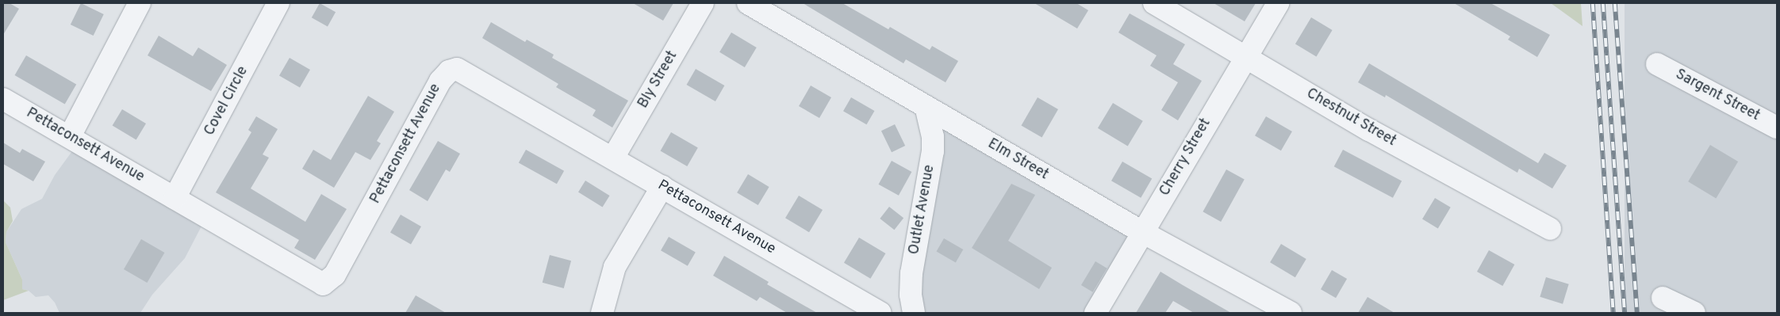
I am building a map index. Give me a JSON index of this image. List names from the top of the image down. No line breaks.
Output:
{"streets":{"street":["Bly Street","Sargent Street","Covel Circle","Chestnut Street","Pettaconsett Avenue","Cherry Street","Elm Street","Outlet Avenue"]},"crossings":[["Bly Street","Pettaconsett Avenue"],["Covel Circle","Pettaconsett Avenue"],["Chestnut Street","Cherry Street"],["Cherry Street","Elm Street"],["Elm Street","Outlet Avenue"]]}
